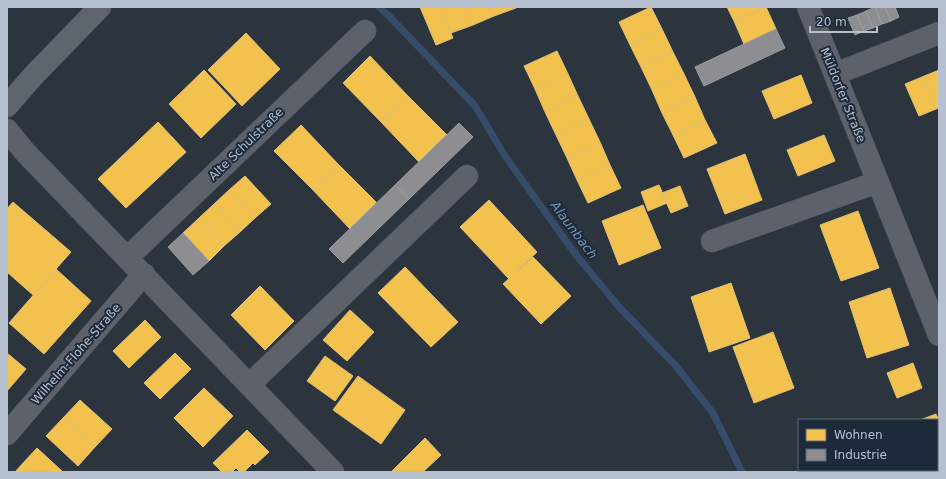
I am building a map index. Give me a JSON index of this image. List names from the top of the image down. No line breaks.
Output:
{"streets":{"street":["Müldorfer Straße","Alte Schulstraße","Wilhelm-Flohe-Straße"]},"water":["Alaunbach"],"legend":["Wohnen","Industrie"],"scale_bar":"20 m"}
